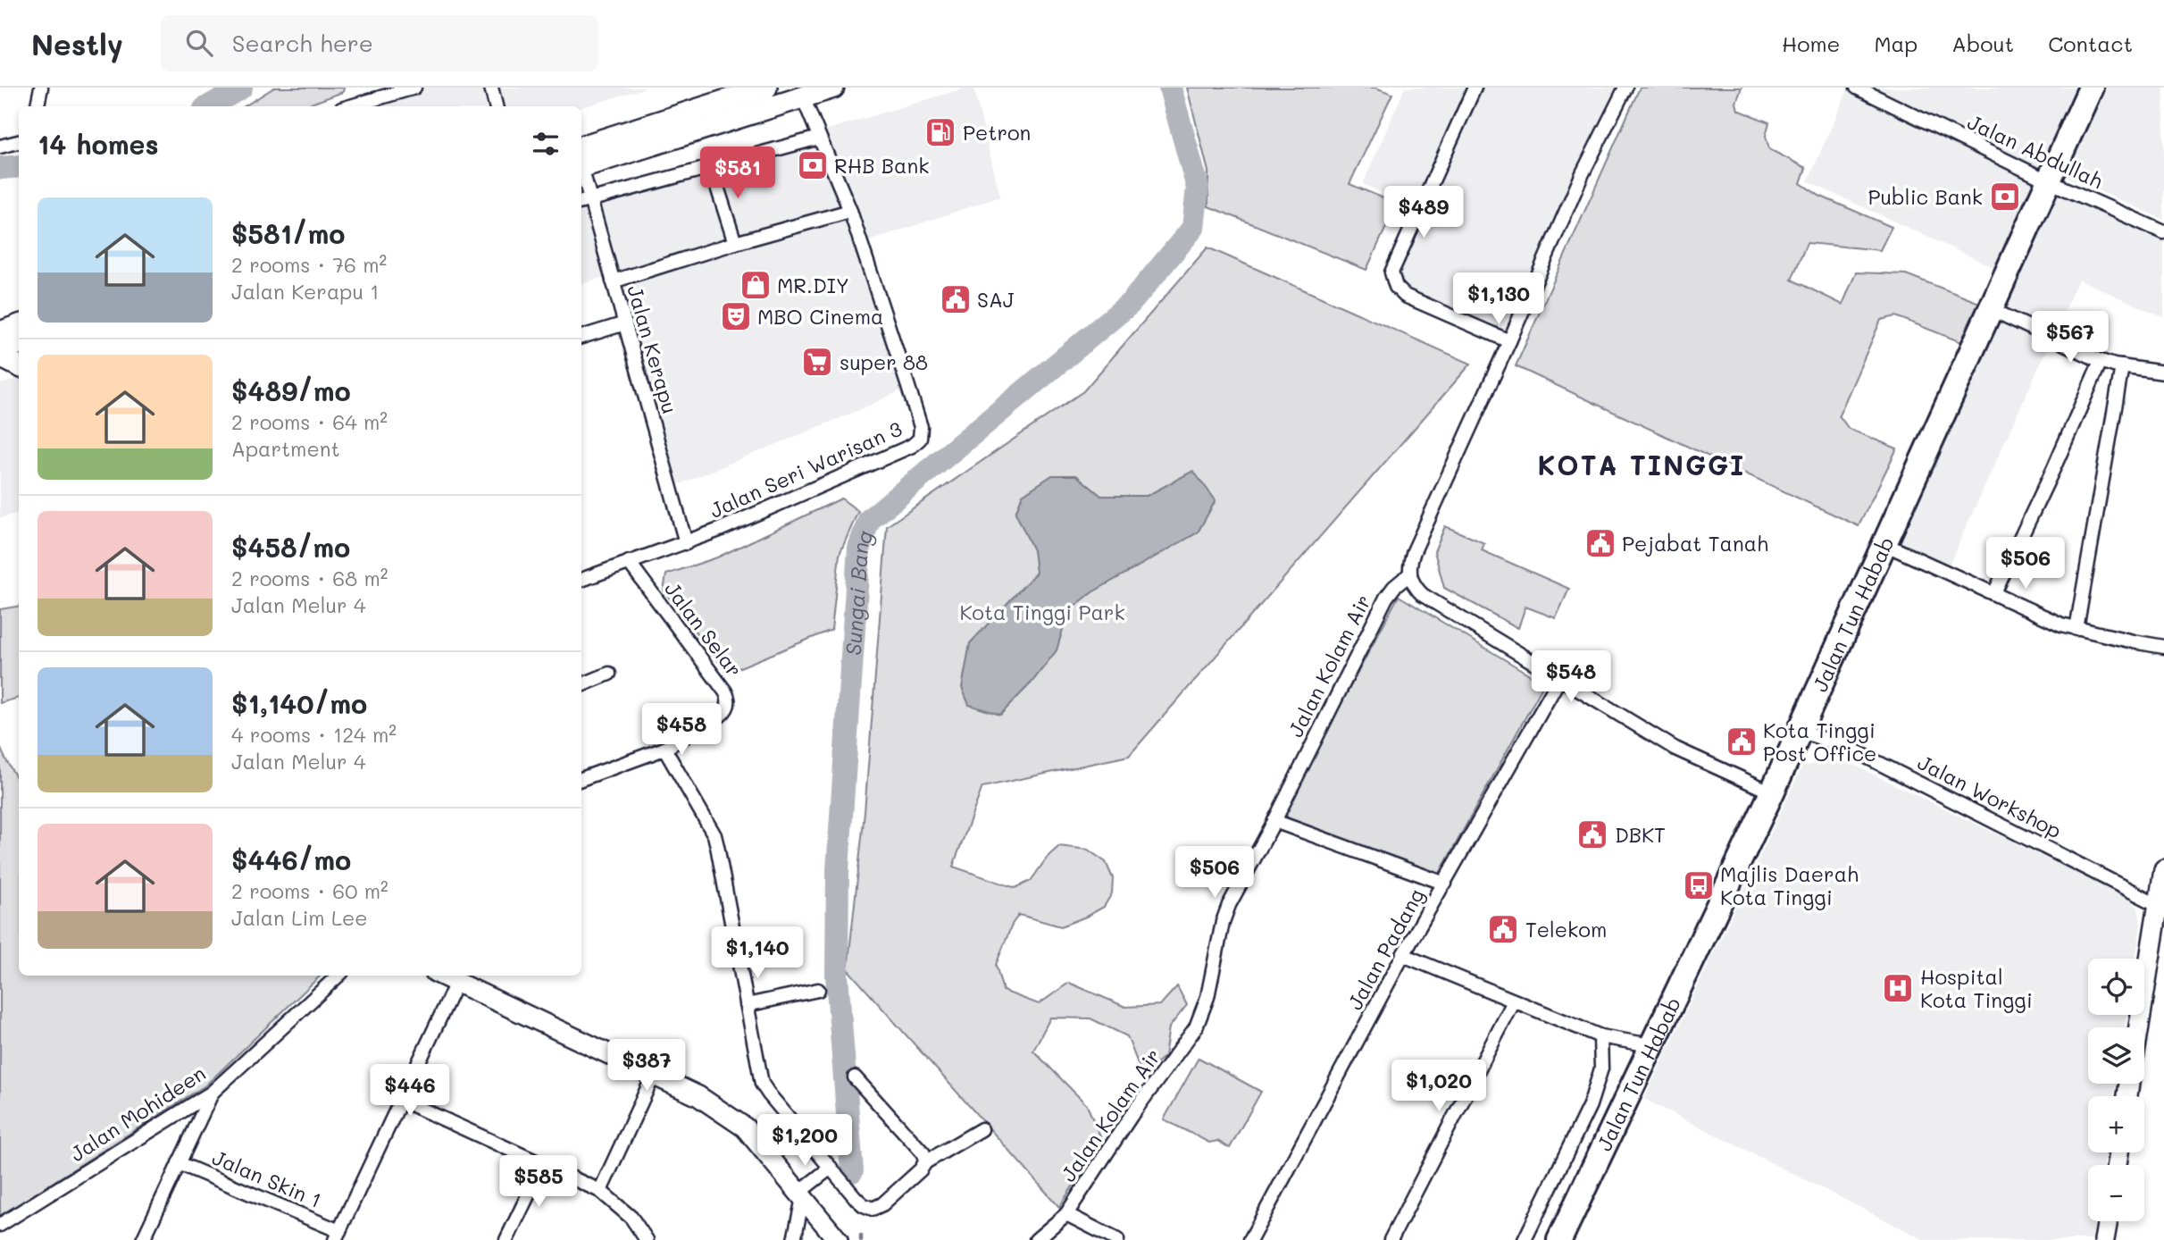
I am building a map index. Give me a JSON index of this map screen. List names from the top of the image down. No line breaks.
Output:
{"streets":{"highway":["Jalan Tun Habab"],"street":["Jalan Abdullah","Jalan Kerapu","Jalan Seri Warisan 3","Jalan Selar","Jalan Kolam Air","Jalan Workshop","Jalan Padang","Jalan Mohideen","Jalan Skin 1"]},"crossings":[["Jalan Abdullah","Jalan Tun Habab"],["Jalan Kerapu","Jalan Seri Warisan 3"],["Jalan Seri Warisan 3","Jalan Selar"],["Jalan Tun Habab","Jalan Workshop"]],"districts":["KOTA TINGGI"],"water":["Sungai Bang"],"parks":["Kota Tinggi Park"],"places":{"fuel station":["Petron"],"bank":["RHB Bank","Public Bank"],"shop":["MR.DIY"],"public building":["SAJ","Pejabat Tanah","Kota Tinggi Post Office","DBKT","Telekom"],"theatre":["MBO Cinema"],"supermarket":["super 88"],"bus stop":["Majlis Daerah Kota Tinggi"],"hospital":["Hospital Kota Tinggi"]},"page":{"header":"Nestly","search":"Search here","nav":["Home","Map","About","Contact"],"heading":"14 homes","price":["$581","$489","$1,130","$567","$506","$548","$458","$506","$1,140","$387","$1,020","$446","$1,200","$585"],"list":[{"name":"$581/mo","note":"2 rooms · 76 m² · Jalan Kerapu 1"},{"name":"$489/mo","note":"2 rooms · 64 m² · Apartment"},{"name":"$458/mo","note":"2 rooms · 68 m² · Jalan Melur 4"},{"name":"$1,140/mo","note":"4 rooms · 124 m² · Jalan Melur 4"},{"name":"$446/mo","note":"2 rooms · 60 m² · Jalan Lim Lee"}],"map_buttons":["+","−"]}}
